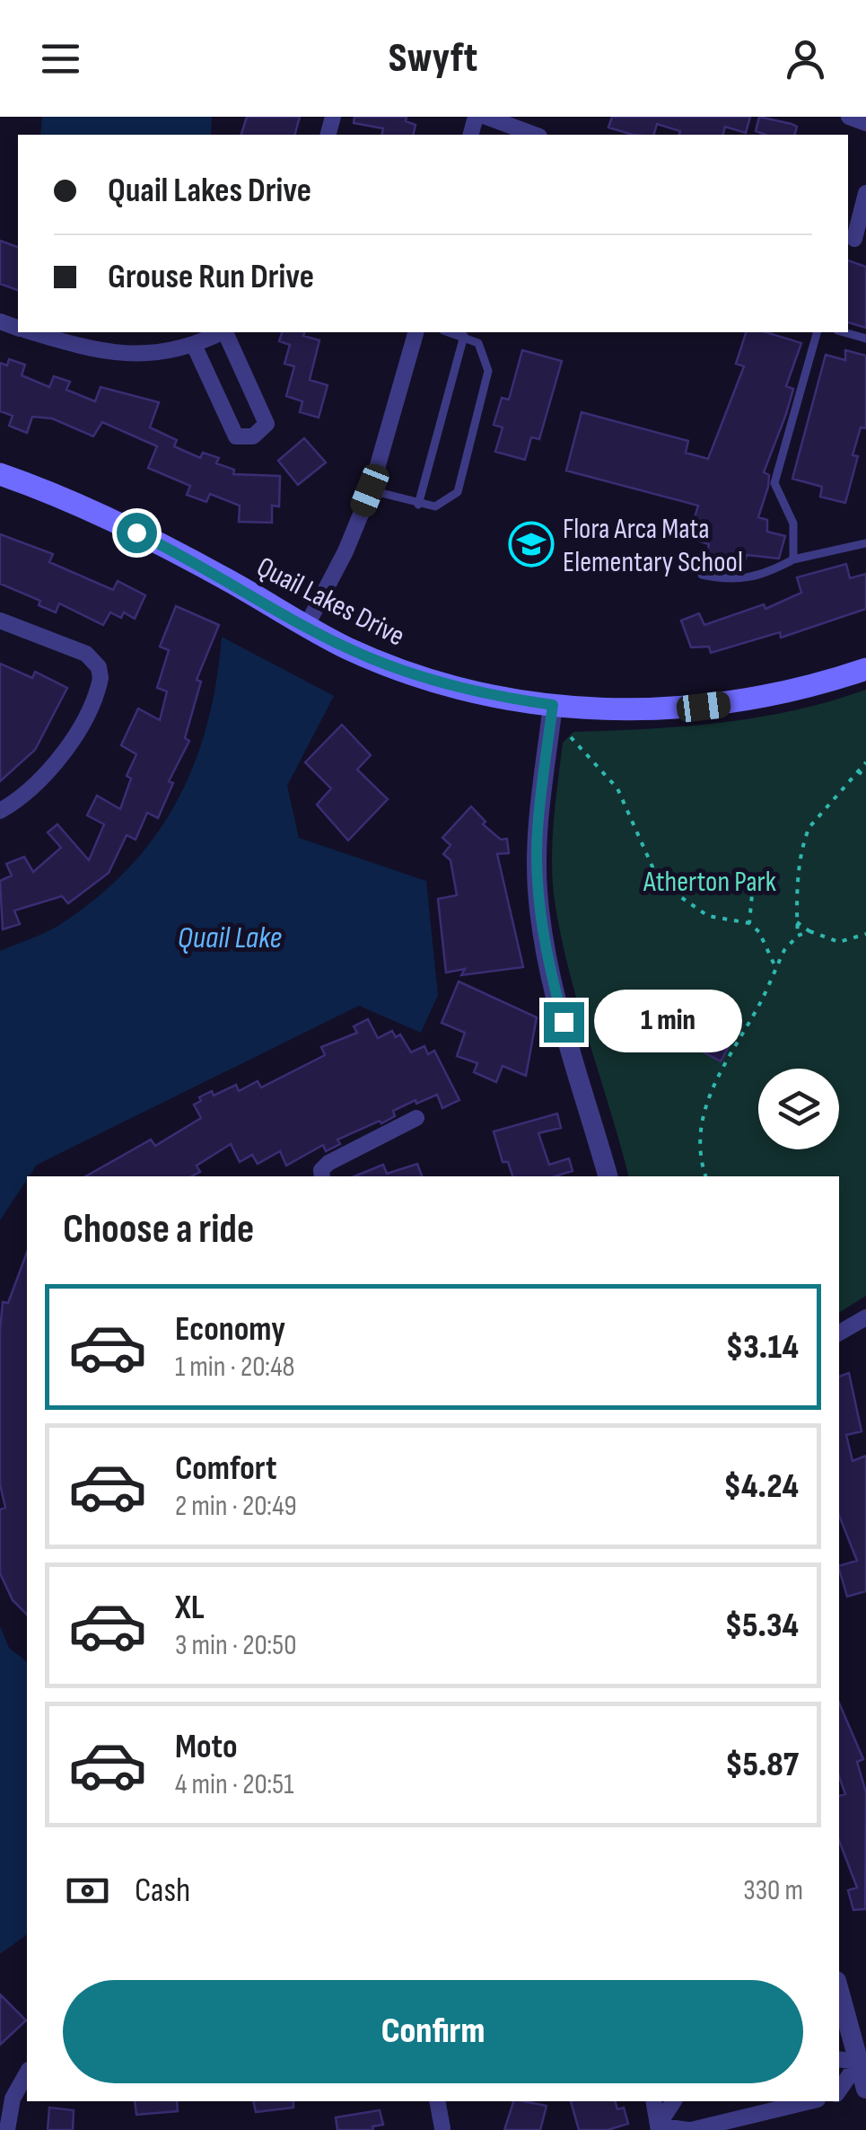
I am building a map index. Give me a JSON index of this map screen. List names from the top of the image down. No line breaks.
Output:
{"streets":{"main road":["Quail Lakes Drive"]},"water":["Quail Lake"],"parks":["Atherton Park"],"places":{"school or university":["Flora Arca Mata Elementary School"]},"page":{"header":"Swyft","banner":["Quail Lakes Drive","Grouse Run Drive"],"bubble":"1 min","heading":"Choose a ride","list":[{"name":"Economy","note":"1 min · 20:48","value":"$3.14"},{"name":"Comfort","note":"2 min · 20:49","value":"$4.24"},{"name":"XL","note":"3 min · 20:50","value":"$5.34"},{"name":"Moto","note":"4 min · 20:51","value":"$5.87"}],"pay":["Cash","330 m"],"buttons":"Confirm"}}
